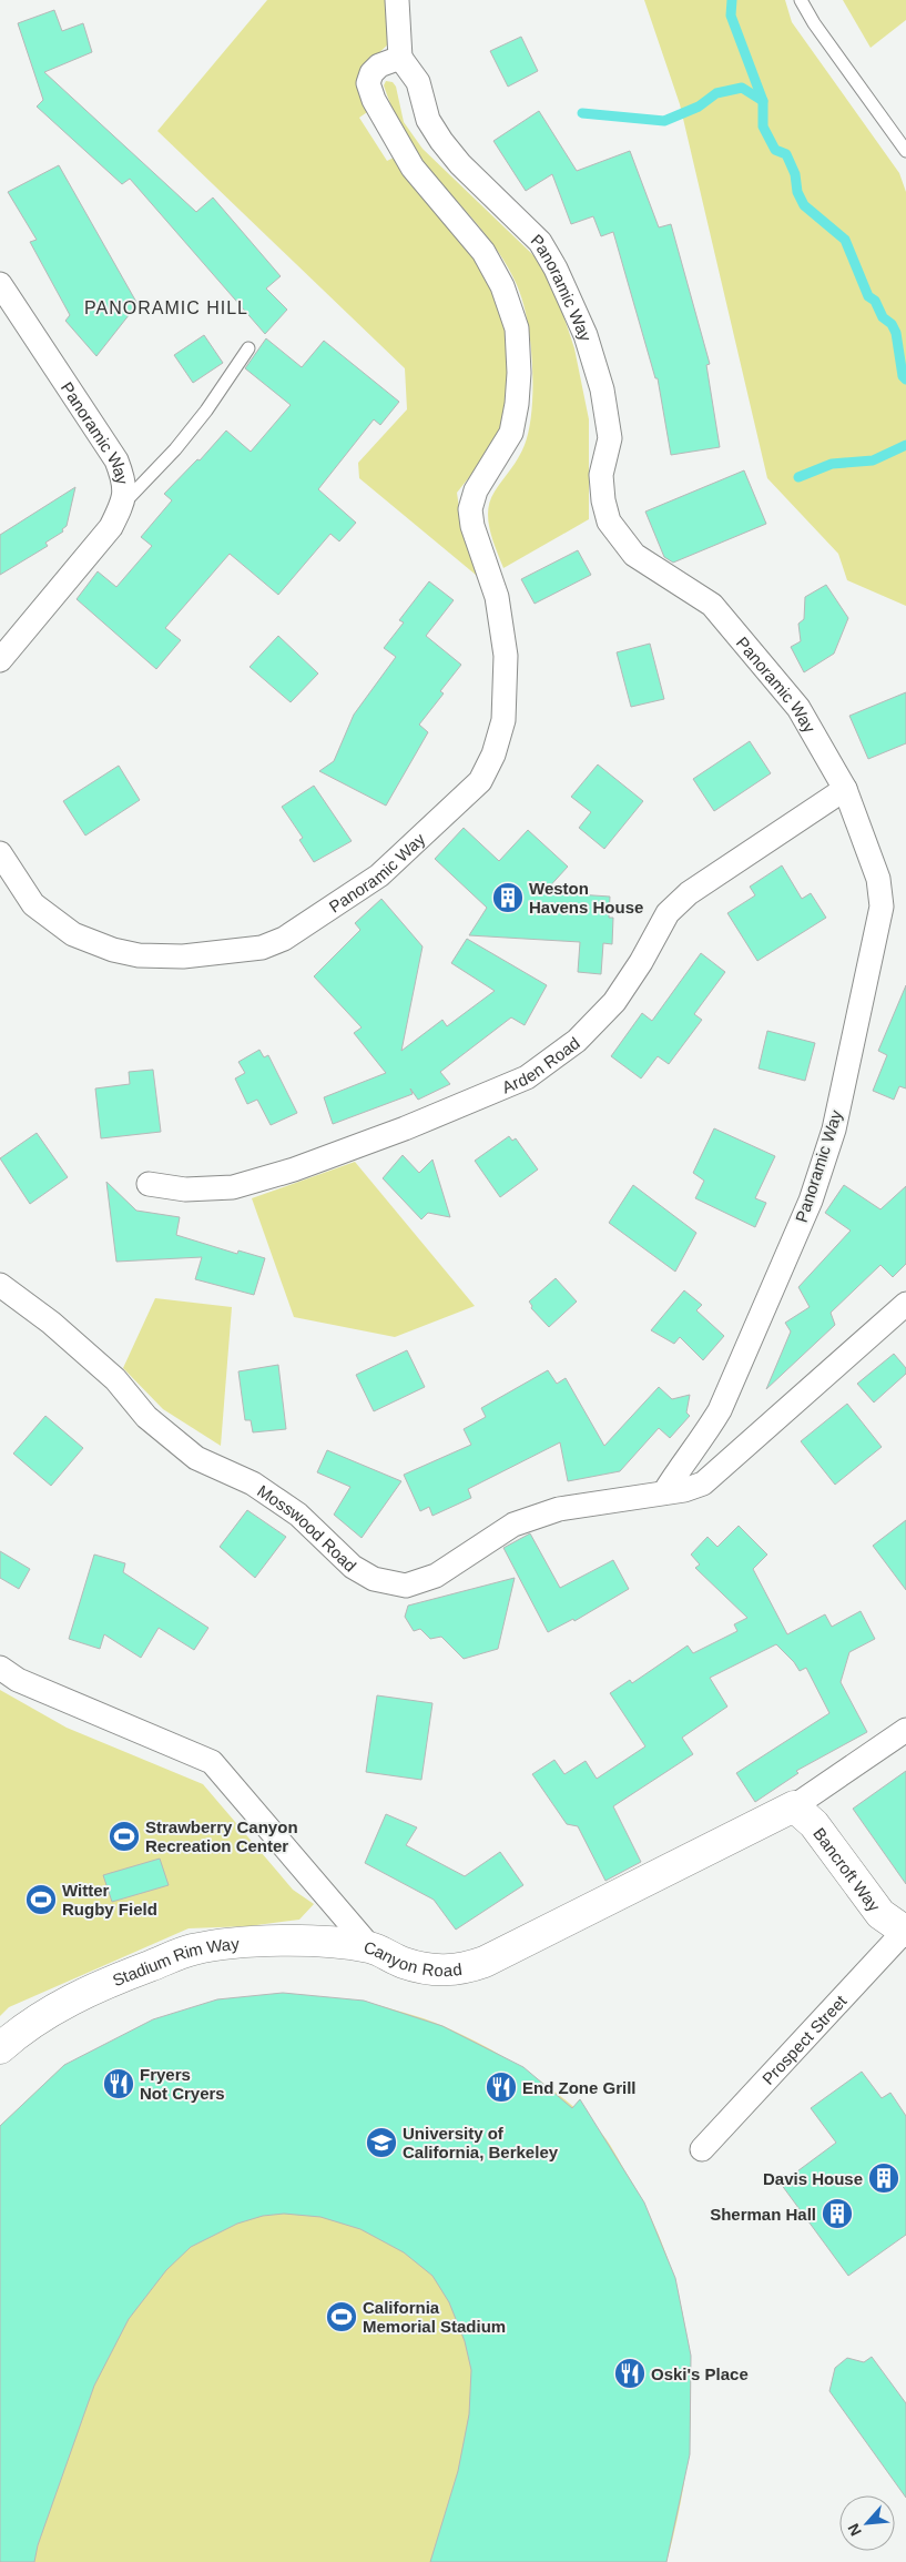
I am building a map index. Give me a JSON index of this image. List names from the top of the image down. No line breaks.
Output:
{"streets":{"street":["Panoramic Way","Arden Road","Mosswood Road","Bancroft Way","Canyon Road","Stadium Rim Way","Prospect Street"]},"crossings":[["Panoramic Way","Arden Road"],["Panoramic Way","Mosswood Road"],["Bancroft Way","Canyon Road"],["Bancroft Way","Prospect Street"],["Canyon Road","Stadium Rim Way"]],"districts":["PANORAMIC HILL"],"places":{"building":["Weston Havens House","Davis House","Sherman Hall"],"sports":["Strawberry Canyon Recreation Center","Witter Rugby Field","California Memorial Stadium"],"restaurant":["Fryers Not Cryers","End Zone Grill","Oski's Place"],"school or university":["University of California, Berkeley"]},"north":"bottom left"}
